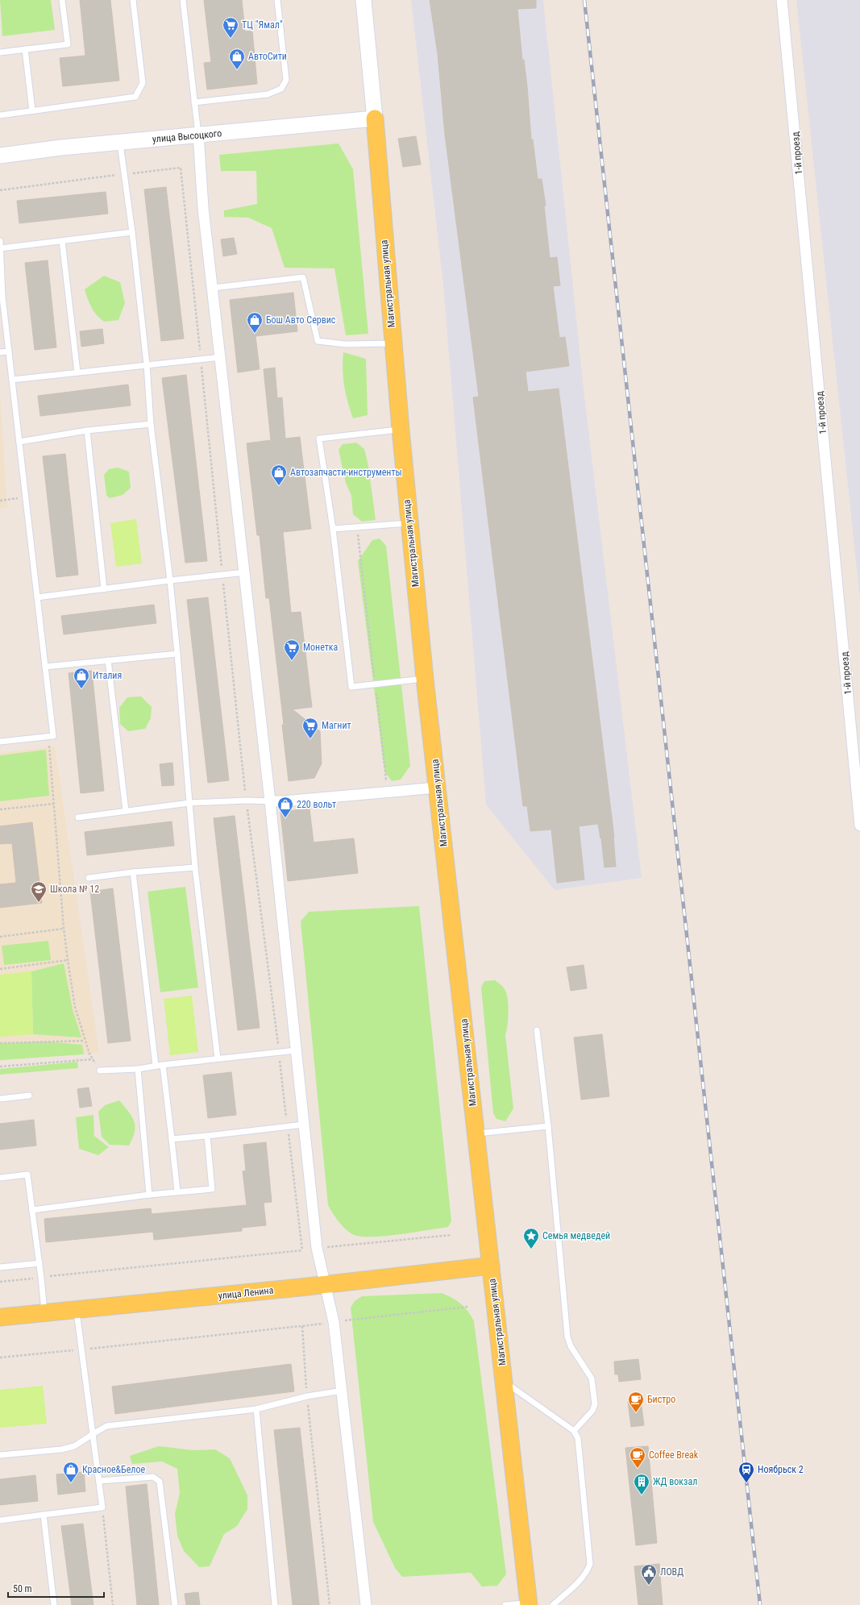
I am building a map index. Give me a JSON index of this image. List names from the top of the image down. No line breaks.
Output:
{"streets":{"main road":["Магистральная улица","улица Ленина"],"street":["улица Высоцкого","1-й проезд"]},"crossings":[["улица Высоцкого","Магистральная улица"],["Магистральная улица","улица Ленина"]],"places":{"supermarket":["ТЦ \"Ямал\"","Монетка","Магнит"],"shop":["АвтоСити","Бош Авто Сервис","Автозапчасти-инструменты","Италия","220 вольт","Красное&Белое"],"school or university":["Школа № 12"],"place":["Семья медведей"],"cafe":["Бистро","Coffee Break"],"station":["Ноябрьск 2"],"building":["ЖД вокзал"],"public building":["ЛОВД"]},"scale_bar":"50 m"}
